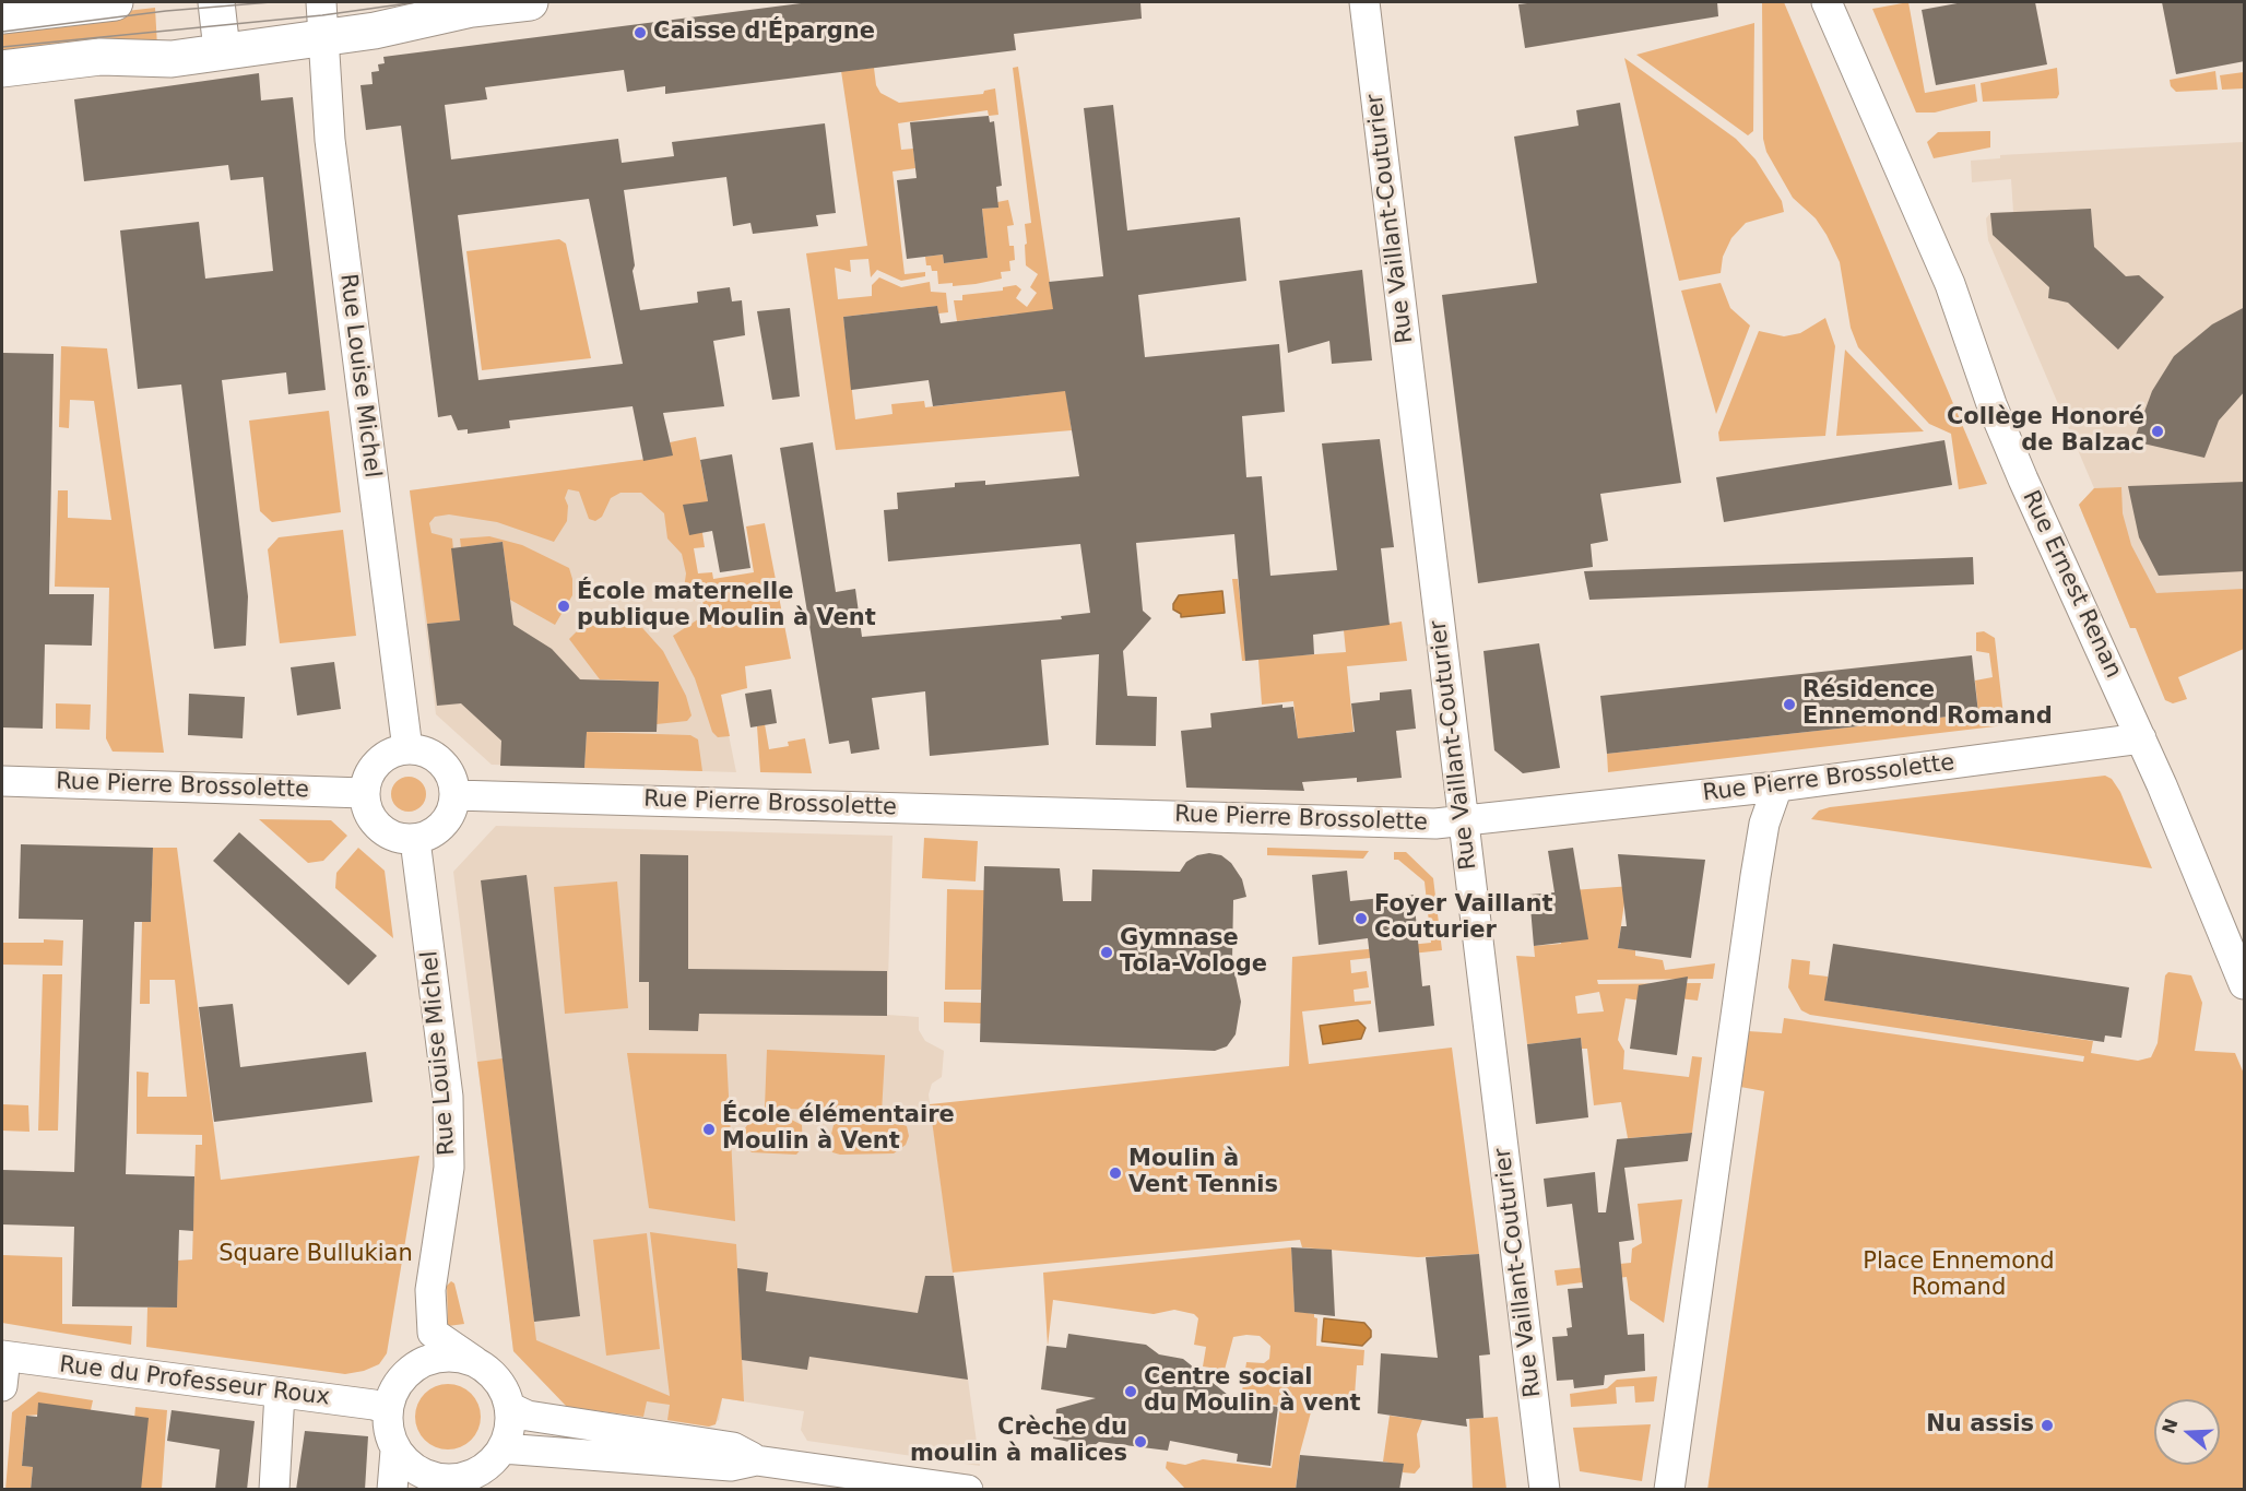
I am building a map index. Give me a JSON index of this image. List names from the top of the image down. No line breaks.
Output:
{"streets":{"street":["Rue Vaillant-Couturier","Rue Louise Michel","Rue Ernest Renan","Rue Pierre Brossolette","Rue du Professeur Roux"]},"crossings":[["Rue Vaillant-Couturier","Rue Pierre Brossolette"],["Rue Louise Michel","Rue Pierre Brossolette"],["Rue Louise Michel","Rue du Professeur Roux"],["Rue Ernest Renan","Rue Pierre Brossolette"]],"parks":["Square Bullukian","Place Ennemond Romand"],"places":["Caisse d'Épargne","Collège Honoré de Balzac","École maternelle publique Moulin à Vent","Résidence Ennemond Romand","Foyer Vaillant Couturier","Gymnase Tola-Vologe","École élémentaire Moulin à Vent","Moulin à Vent Tennis","Centre social du Moulin à vent","Nu assis","Crèche du moulin à malices"],"north":"left"}
